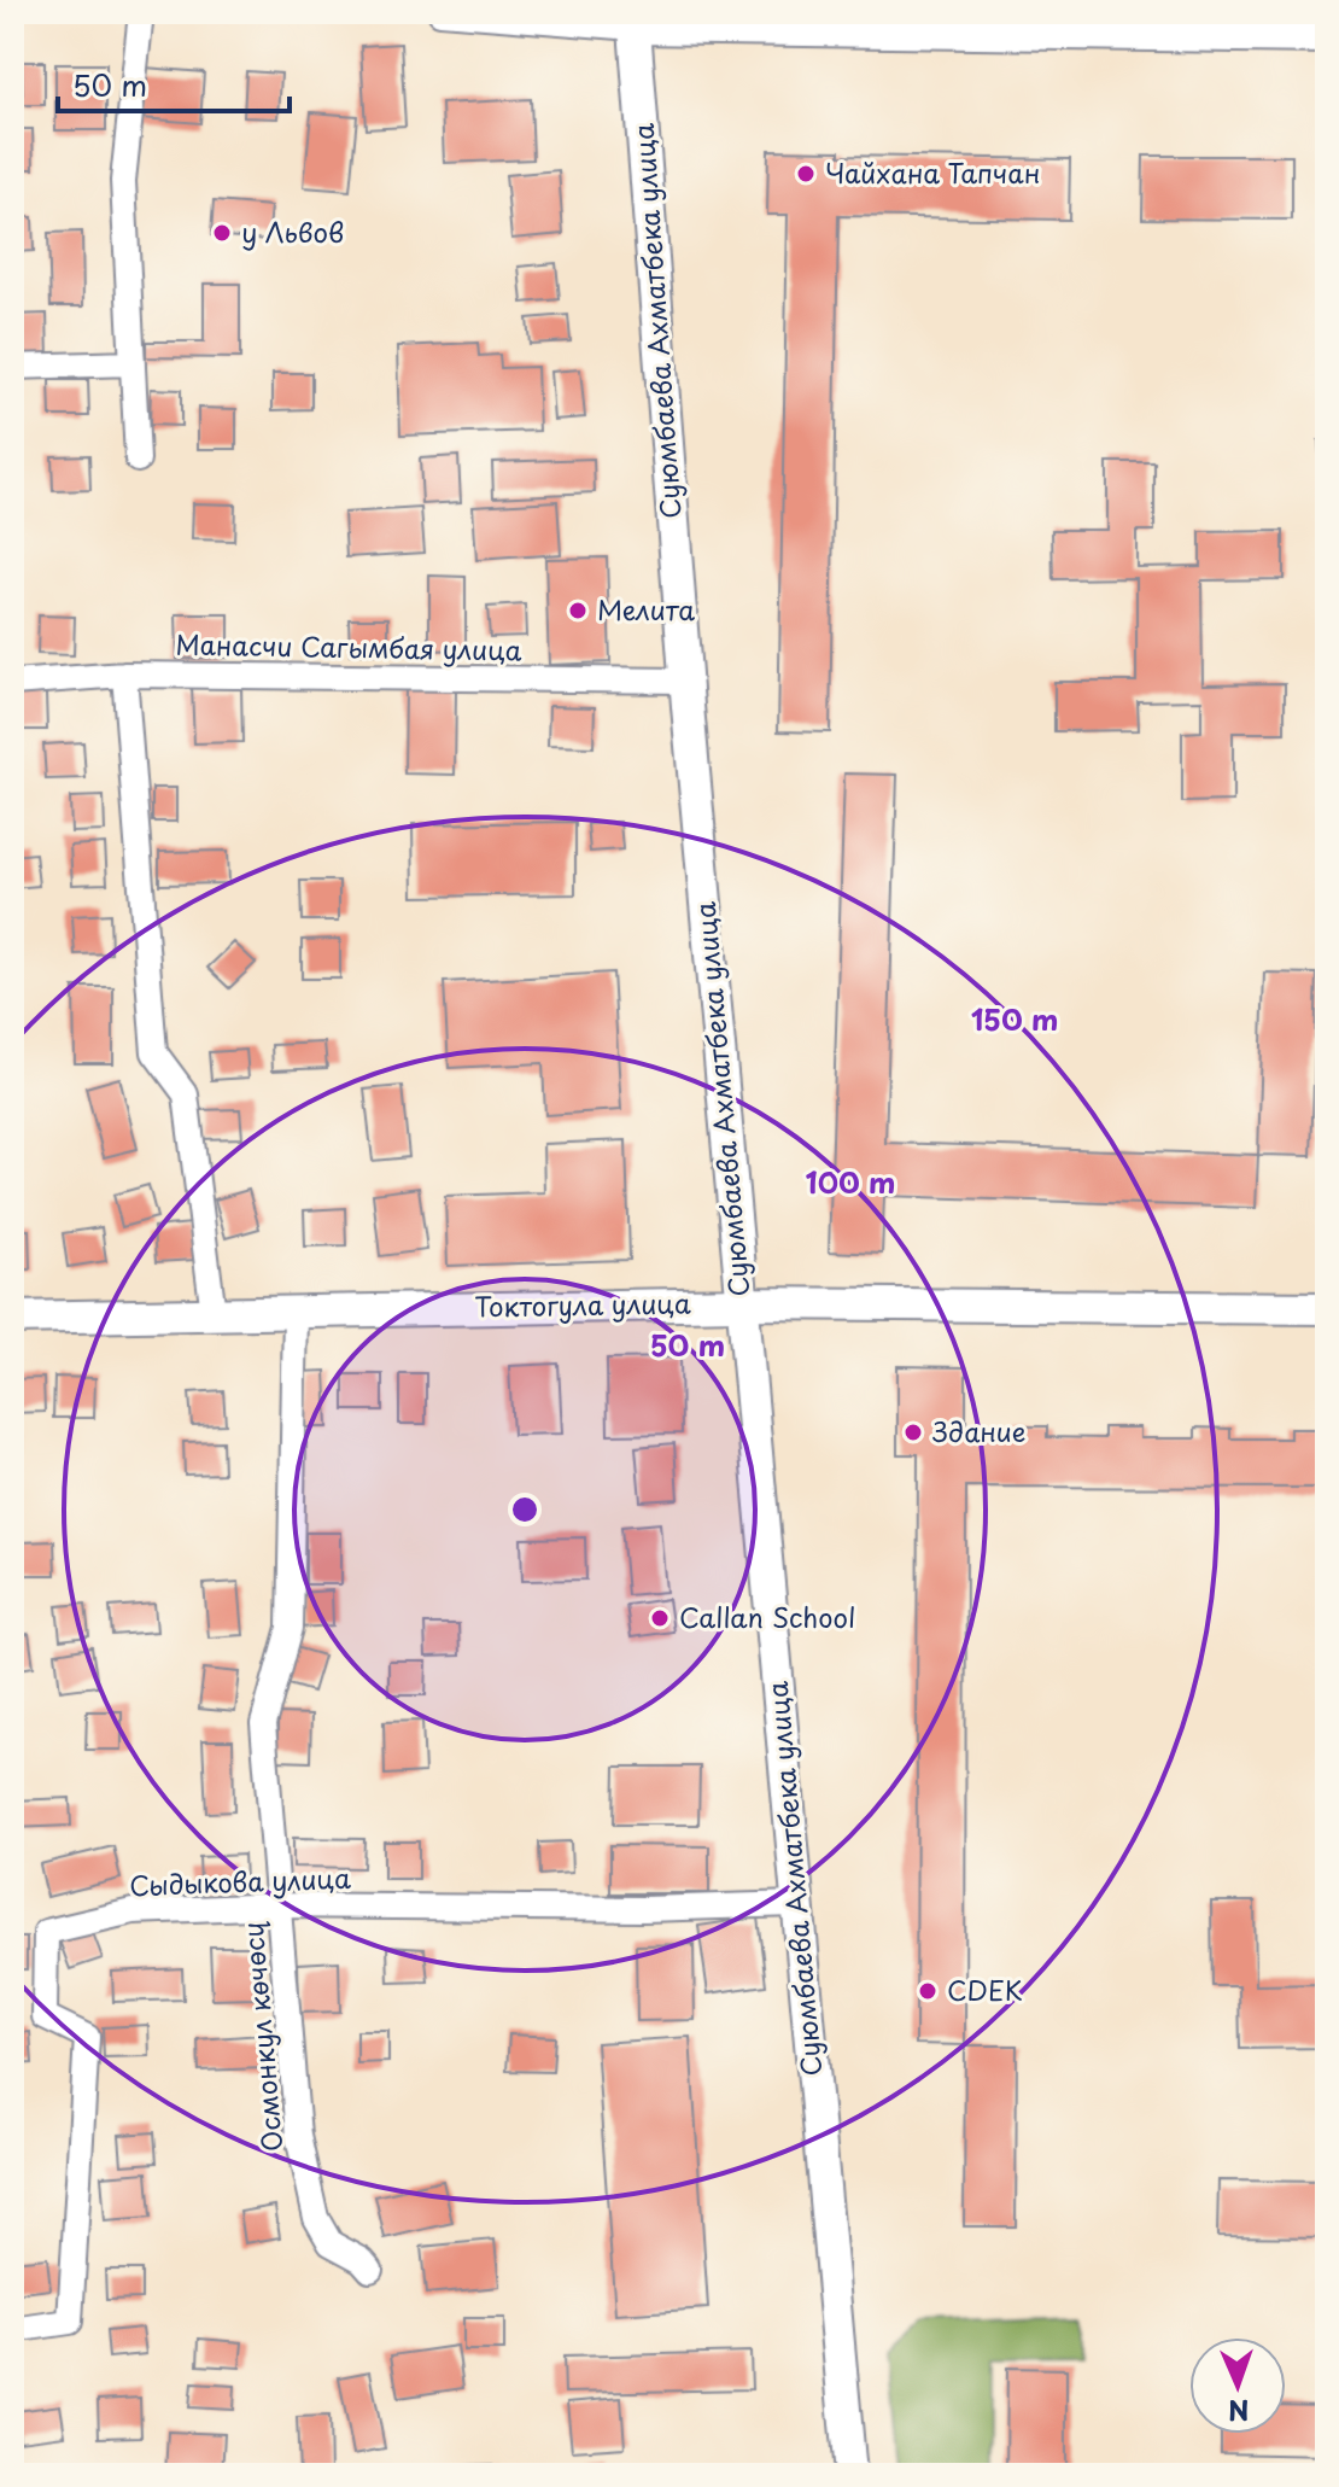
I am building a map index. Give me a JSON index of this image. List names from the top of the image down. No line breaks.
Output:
{"streets":{"street":["Суюмбаева Ахматбека улица","Манасчи Сагымбая улица","Токтогула улица","Сыдыкова улица","Осмонкул көчөсү"]},"crossings":[["Суюмбаева Ахматбека улица","Манасчи Сагымбая улица"],["Суюмбаева Ахматбека улица","Токтогула улица"],["Суюмбаева Ахматбека улица","Сыдыкова улица"],["Токтогула улица","Осмонкул көчөсү"],["Сыдыкова улица","Осмонкул көчөсү"]],"places":["Чайхана Тапчан","у Львов","Мелита","Здание","Callan School","CDEK"],"scale_bar":"50 m","north":"bottom","rings":["150 m","100 m","50 m"]}
